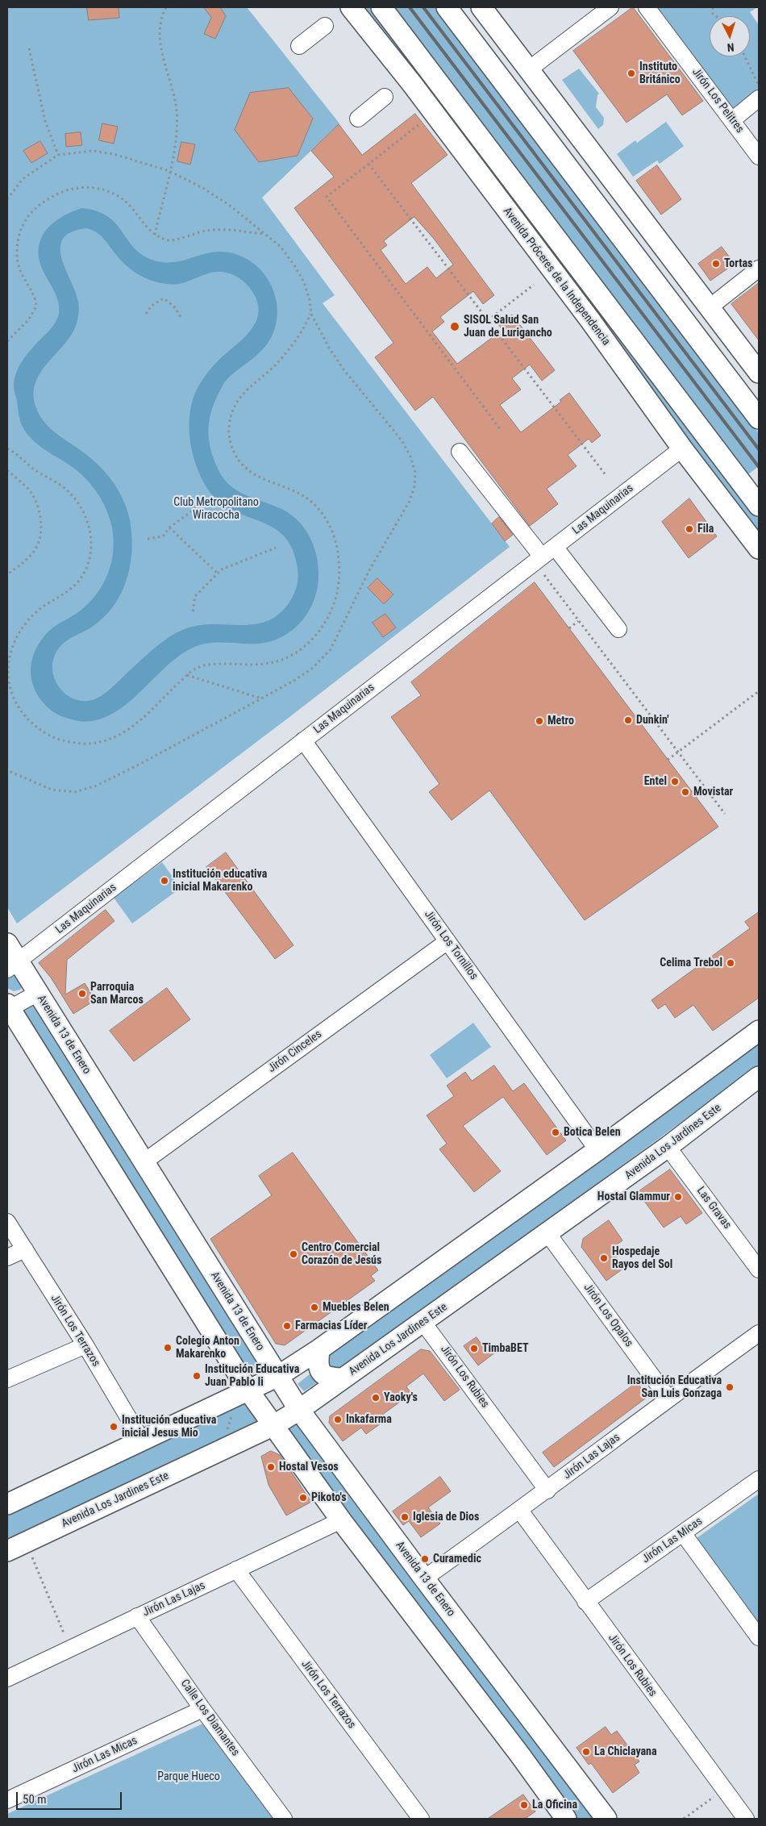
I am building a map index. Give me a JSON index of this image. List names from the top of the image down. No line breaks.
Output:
{"streets":{"main road":["Avenida Próceres de la Independencia","Avenida 13 de Enero","Avenida Los Jardines Este"],"street":["Jirón Los Pelitres","Las Maquinarias","Jirón Los Tornillos","Jirón Cinceles","Las Gravas","Jirón Los Opalos","Jirón Los Terrazos","Jirón Los Rubies","Jirón Las Lajas","Jirón Las Micas","Calle Los Diamantes"]},"crossings":[["Avenida Próceres de la Independencia","Las Maquinarias"],["Las Maquinarias","Jirón Los Tornillos"],["Las Maquinarias","Avenida 13 de Enero"],["Jirón Los Tornillos","Jirón Cinceles"],["Avenida 13 de Enero","Jirón Cinceles"],["Avenida 13 de Enero","Avenida Los Jardines Este"],["Avenida 13 de Enero","Jirón Las Lajas"],["Avenida Los Jardines Este","Las Gravas"],["Avenida Los Jardines Este","Jirón Los Opalos"],["Avenida Los Jardines Este","Jirón Los Rubies"],["Jirón Los Opalos","Jirón Las Lajas"],["Jirón Los Terrazos","Jirón Las Lajas"],["Jirón Los Rubies","Jirón Las Lajas"],["Jirón Los Rubies","Jirón Las Micas"],["Jirón Las Lajas","Calle Los Diamantes"],["Jirón Las Micas","Calle Los Diamantes"]],"parks":["Club Metropolitano Wiracocha","Parque Hueco"],"places":["Instituto Británico","Tortas","SISOL Salud San Juan de Lurigancho","Fila","Dunkin'","Metro","Entel","Movistar","Institución educativa inicial Makarenko","Celima Trebol","Parroquia San Marcos","Botica Belen","Hostal Glammur","Centro Comercial Corazón de Jesús","Hospedaje Rayos del Sol","Muebles Belen","Farmacias Líder","Colegio Anton Makarenko","TimbaBET","Institución Educativa Juan Pablo Ii","Institución Educativa San Luis Gonzaga","Yaoky's","Inkafarma","Institución educativa inicial Jesus Mio","Hostal Vesos","Pikoto's","Iglesia de Dios","Curamedic","La Chiclayana","La Oficina"],"scale_bar":"50 m","north":"bottom"}
